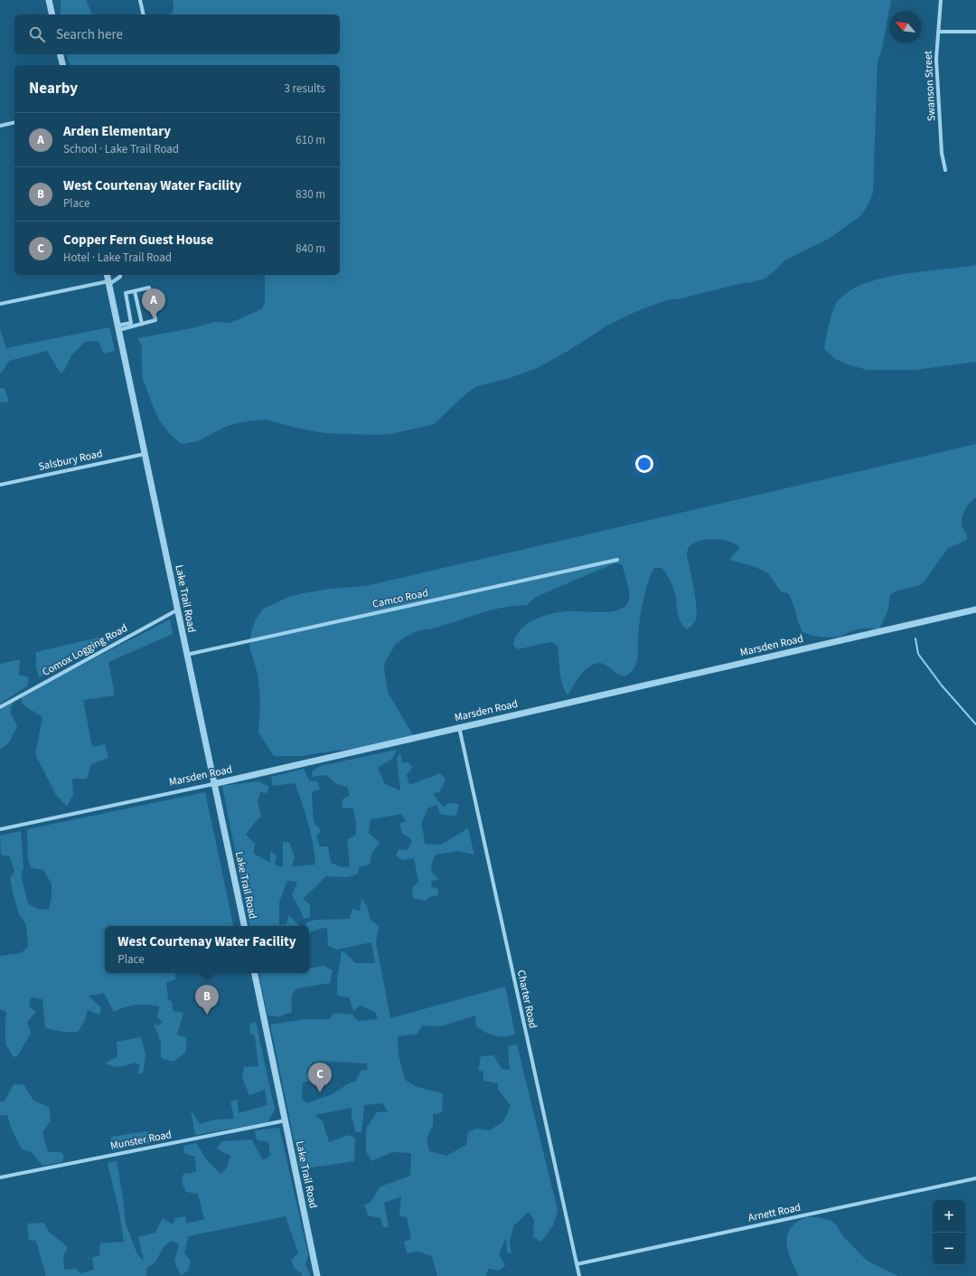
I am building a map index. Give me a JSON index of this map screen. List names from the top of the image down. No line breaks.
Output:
{"streets":{"street":["Swanson Street","Salsbury Road","Lake Trail Road","Camco Road","Marsden Road","Comox Logging Road","Charter Road","Munster Road","Arnett Road"]},"crossings":[["Salsbury Road","Lake Trail Road"],["Lake Trail Road","Camco Road"],["Lake Trail Road","Marsden Road"],["Lake Trail Road","Comox Logging Road"],["Lake Trail Road","Munster Road"],["Marsden Road","Charter Road"],["Charter Road","Arnett Road"]],"north":"top left","page":{"search":"Search here","heading":["Nearby","3 results"],"list":[{"mark":"A","name":"Arden Elementary","note":"School · Lake Trail Road","value":"610 m"},{"mark":"B","name":"West Courtenay Water Facility","note":"Place","value":"830 m"},{"mark":"C","name":"Copper Fern Guest House","note":"Hotel · Lake Trail Road","value":"840 m"}],"pins":["A","B","C"],"popup":["West Courtenay Water Facility","Place"],"map_buttons":["+","−"]}}
